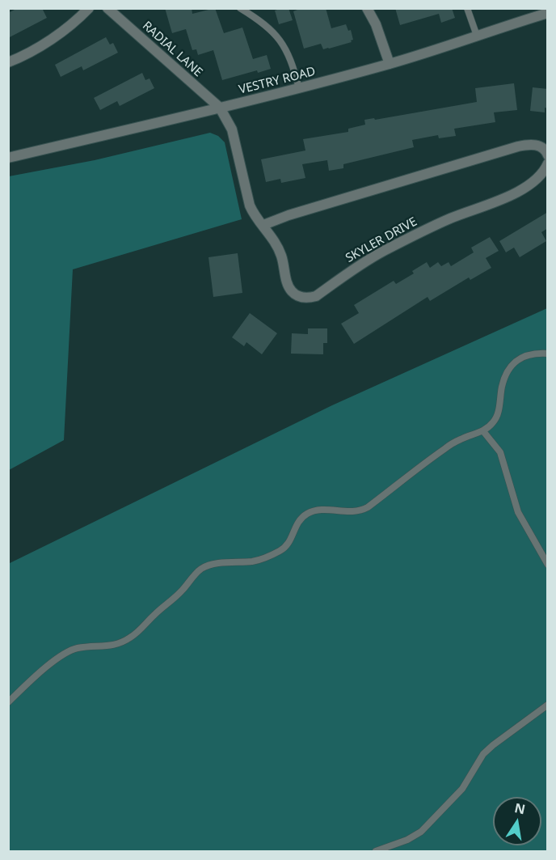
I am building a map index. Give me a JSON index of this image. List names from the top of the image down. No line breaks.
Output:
{"streets":{"street":["RADIAL LANE","VESTRY ROAD","SKYLER DRIVE"]},"crossings":[["RADIAL LANE","VESTRY ROAD"],["RADIAL LANE","SKYLER DRIVE"],["VESTRY ROAD","SKYLER DRIVE"]],"north":"top"}
